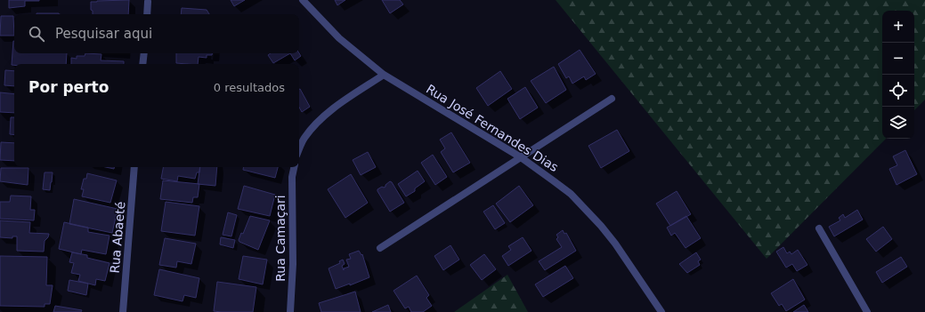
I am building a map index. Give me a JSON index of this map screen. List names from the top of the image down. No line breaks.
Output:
{"streets":{"street":["Rua José Fernandes Dias","Rua Abaeté","Rua Camaçari"]},"page":{"map_buttons":["+","−"],"search":"Pesquisar aqui","heading":["Por perto","0 resultados"]}}
